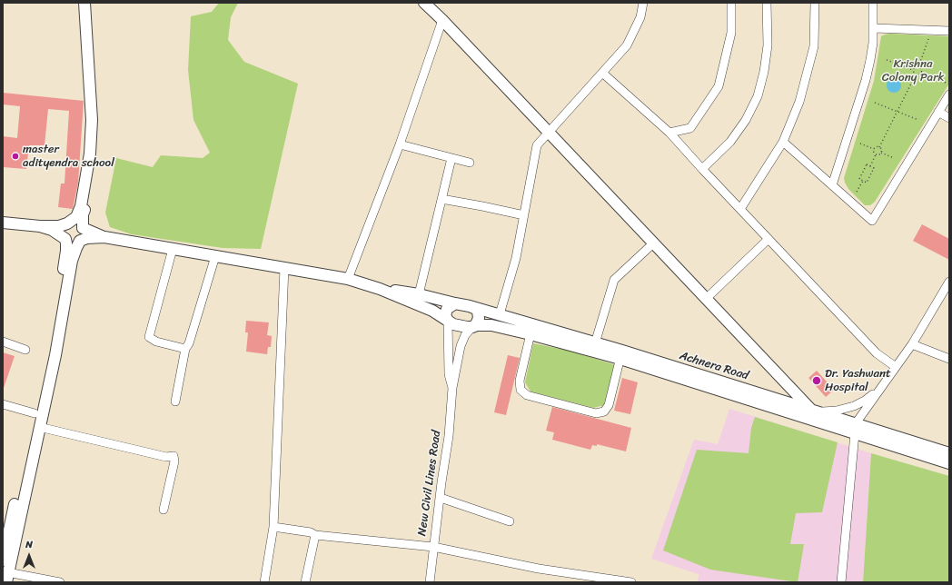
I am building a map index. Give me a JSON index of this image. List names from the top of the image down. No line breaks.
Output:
{"streets":{"main road":["Achnera Road"],"street":["New Civil Lines Road"]},"parks":["Krishna Colony Park"],"places":["master adityendra school","Dr. Yashwant Hospital"],"north":"top"}
